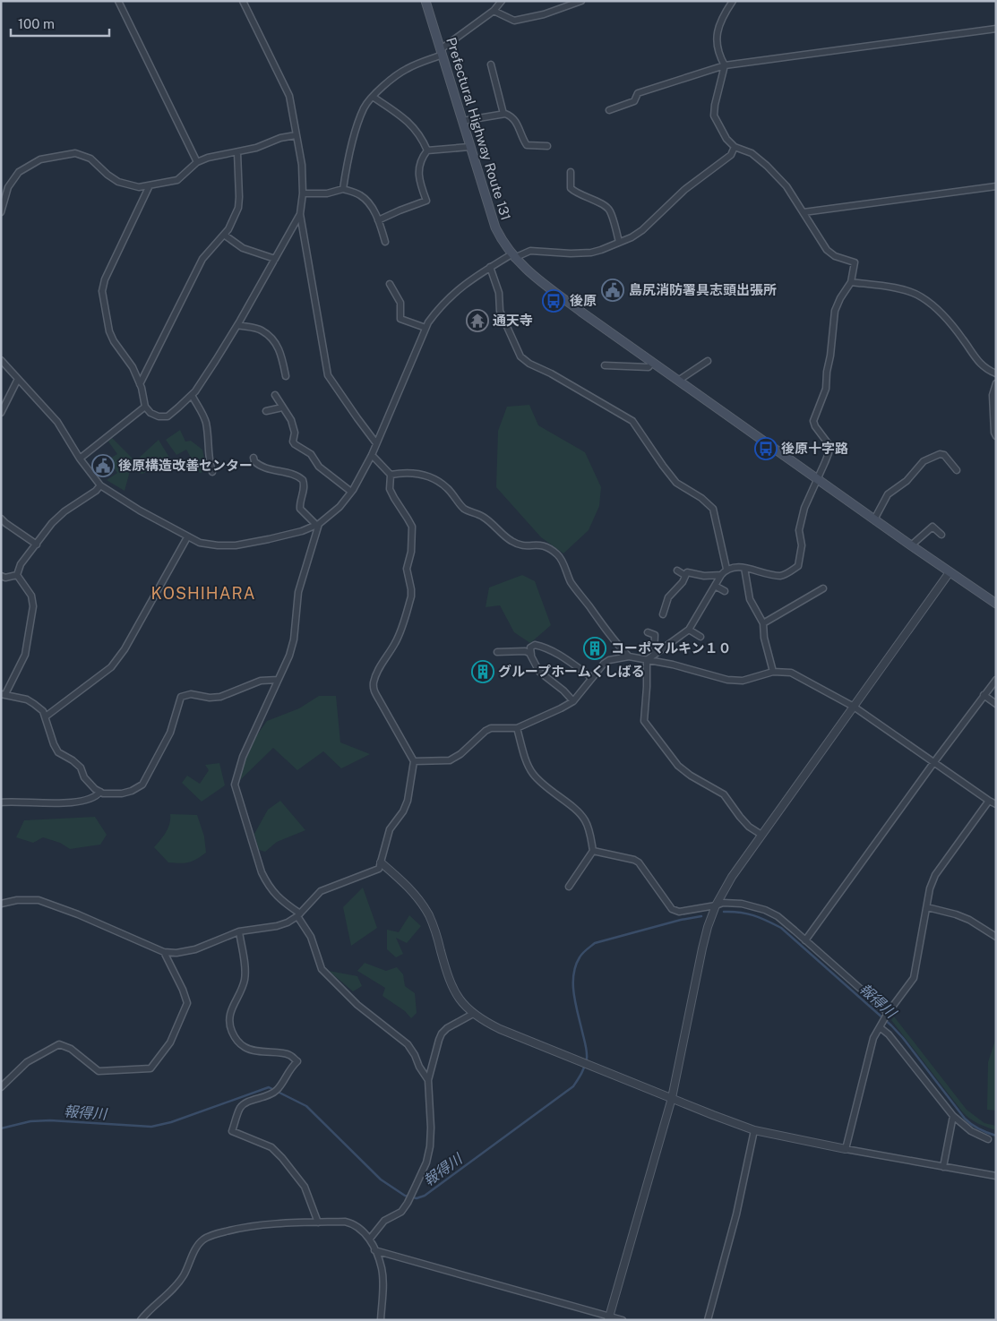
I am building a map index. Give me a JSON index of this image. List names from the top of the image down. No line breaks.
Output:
{"streets":{"main road":["Prefectural Highway Route 131"]},"districts":["KOSHIHARA"],"water":["報得川"],"places":{"public building":["島尻消防署具志頭出張所","後原構造改善センター"],"bus stop":["後原","後原十字路"],"temple":["通天寺"],"building":["コーポマルキン１０","グループホームくしばる"]},"scale_bar":"100 m"}
